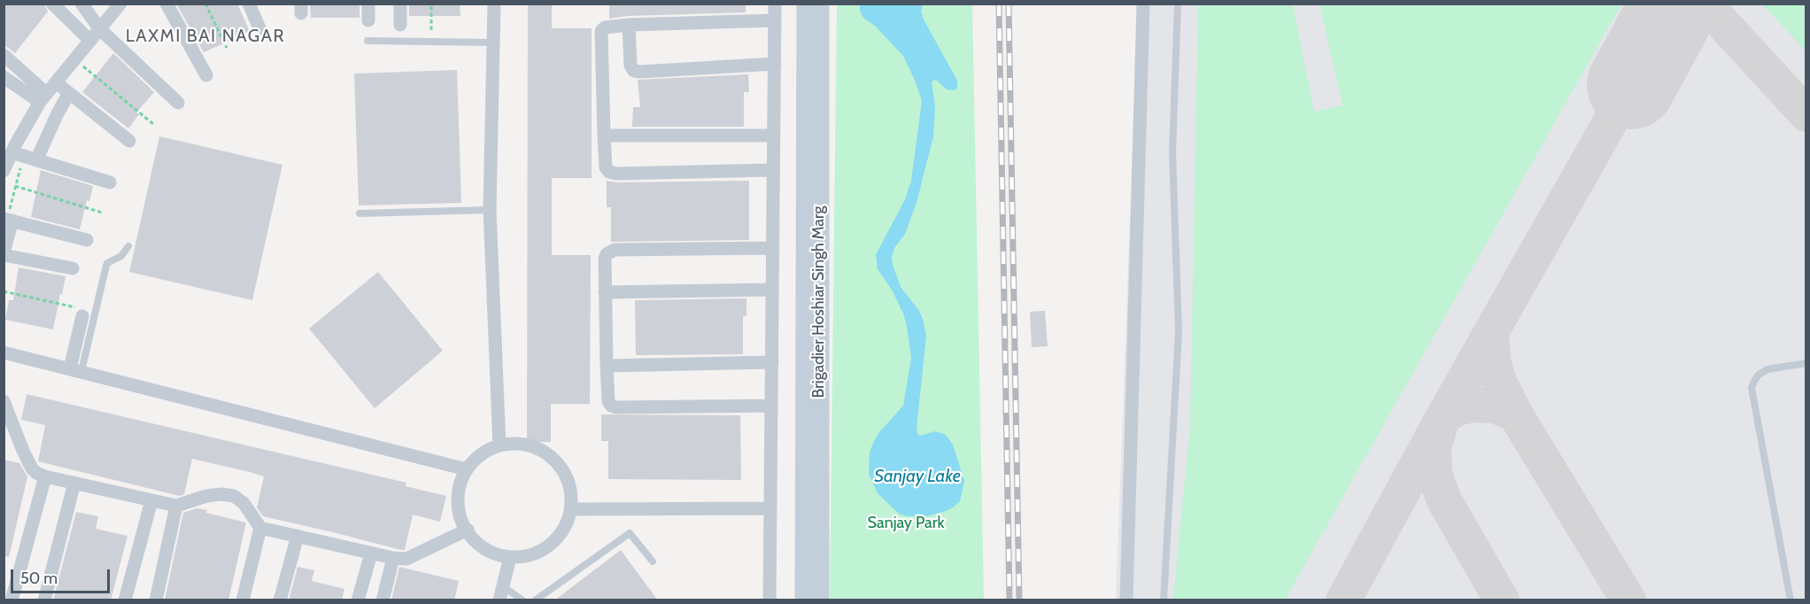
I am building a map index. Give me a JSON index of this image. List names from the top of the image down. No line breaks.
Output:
{"streets":{"street":["Brigadier Hoshiar Singh Marg"]},"districts":["LAXMI BAI NAGAR"],"water":["Sanjay Lake"],"parks":["Sanjay Park"],"scale_bar":"50 m"}
